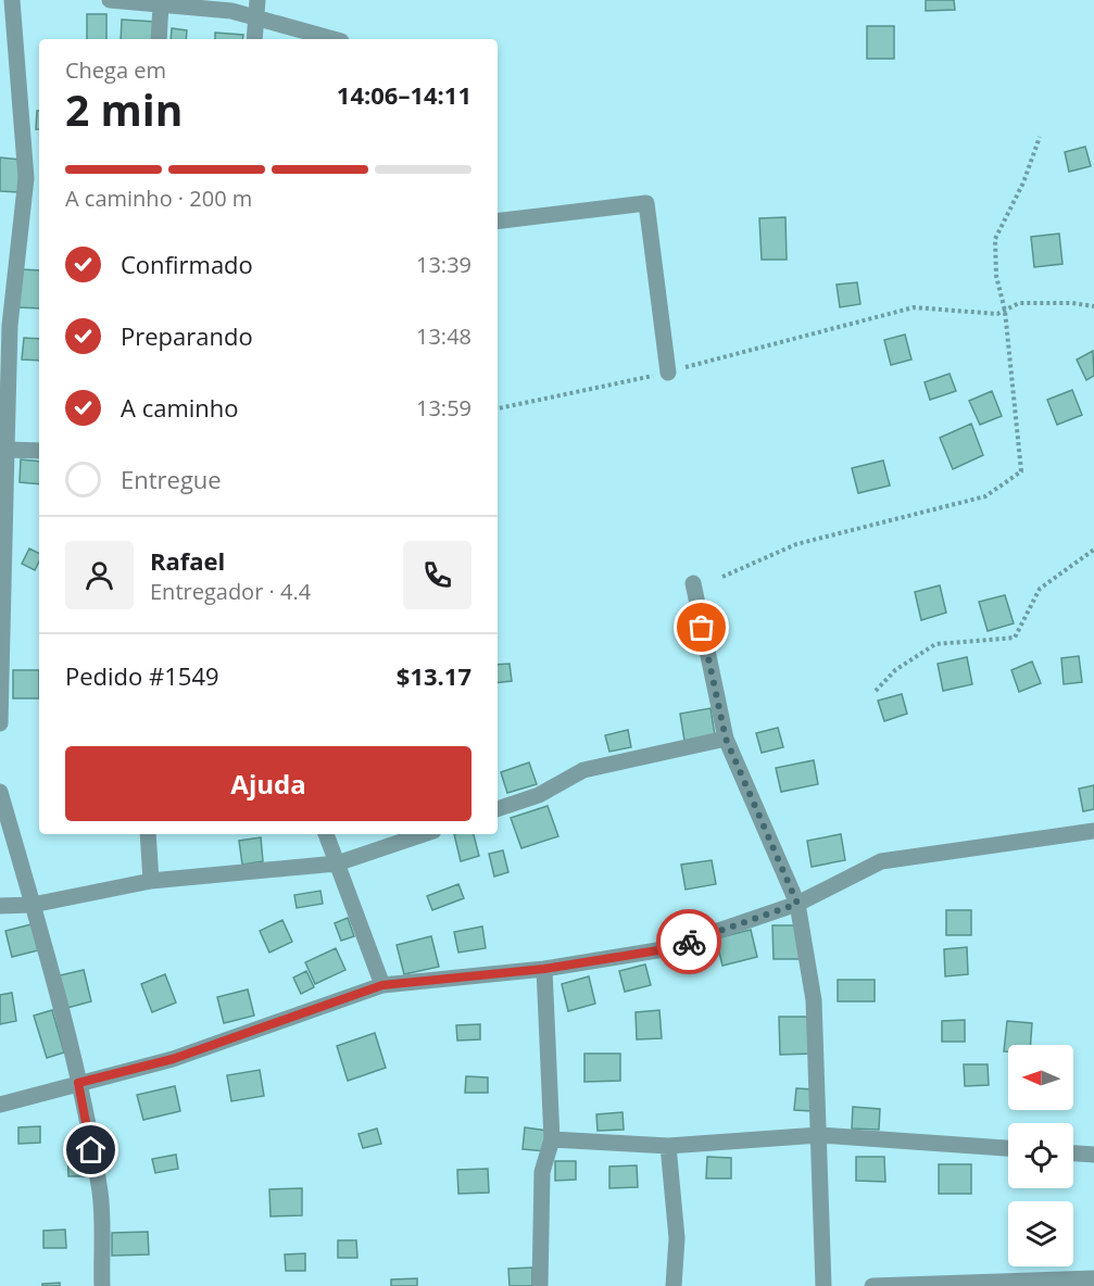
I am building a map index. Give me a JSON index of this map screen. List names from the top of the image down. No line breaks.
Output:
{"north":"left","page":{"heading":["2 min","Chega em","14:06–14:11"],"panel":["Rafael","Entregador · 4.4","Pedido #1549","$13.17"],"bar":"A caminho · 200 m","list":[["Confirmado","13:39"],["Preparando","13:48"],["A caminho","13:59"],"Entregue"],"buttons":"Ajuda"}}
